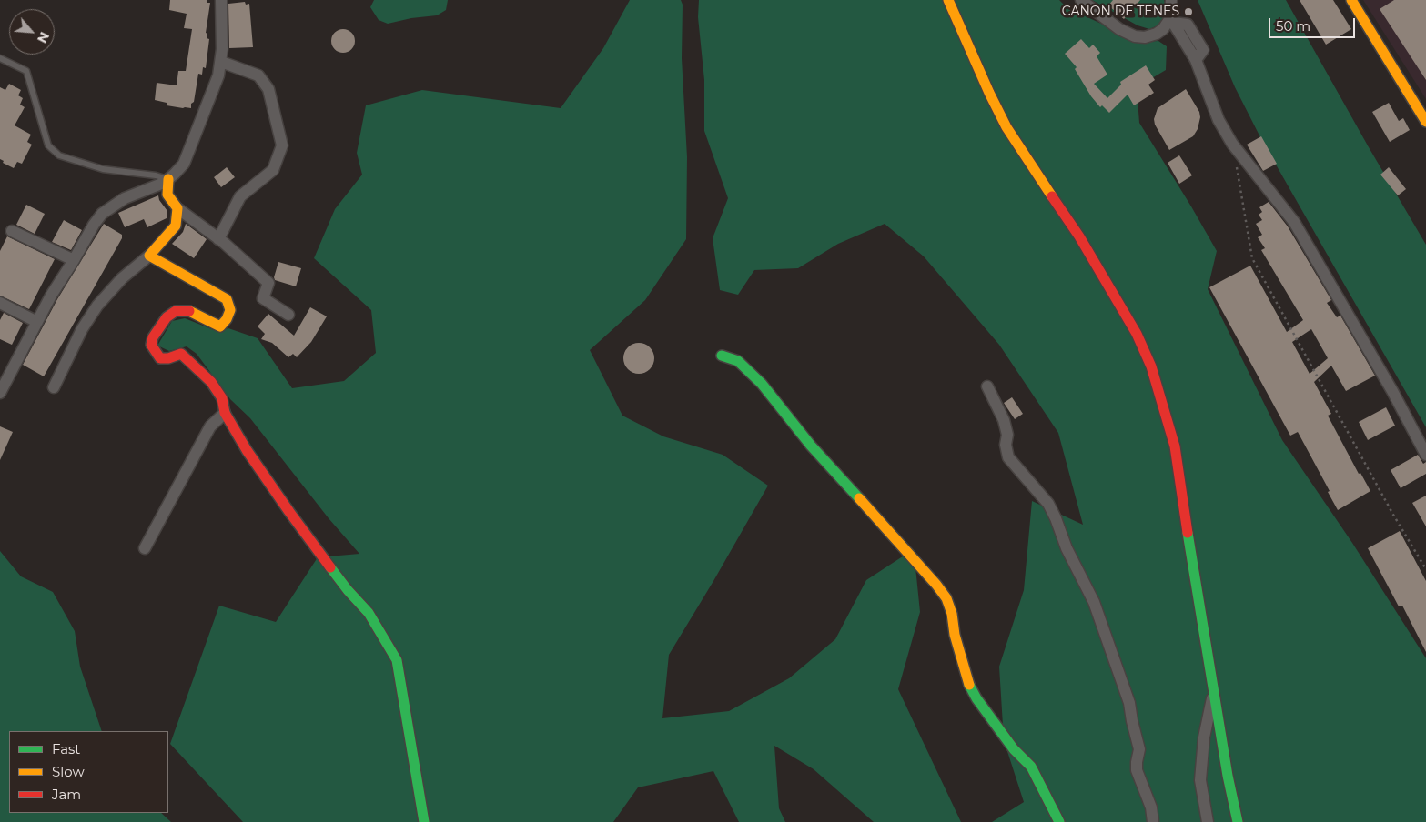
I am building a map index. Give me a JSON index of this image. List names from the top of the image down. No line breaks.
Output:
{"places":["CANON DE TENES"],"legend":["Fast","Slow","Jam"],"scale_bar":"50 m","north":"bottom right"}
